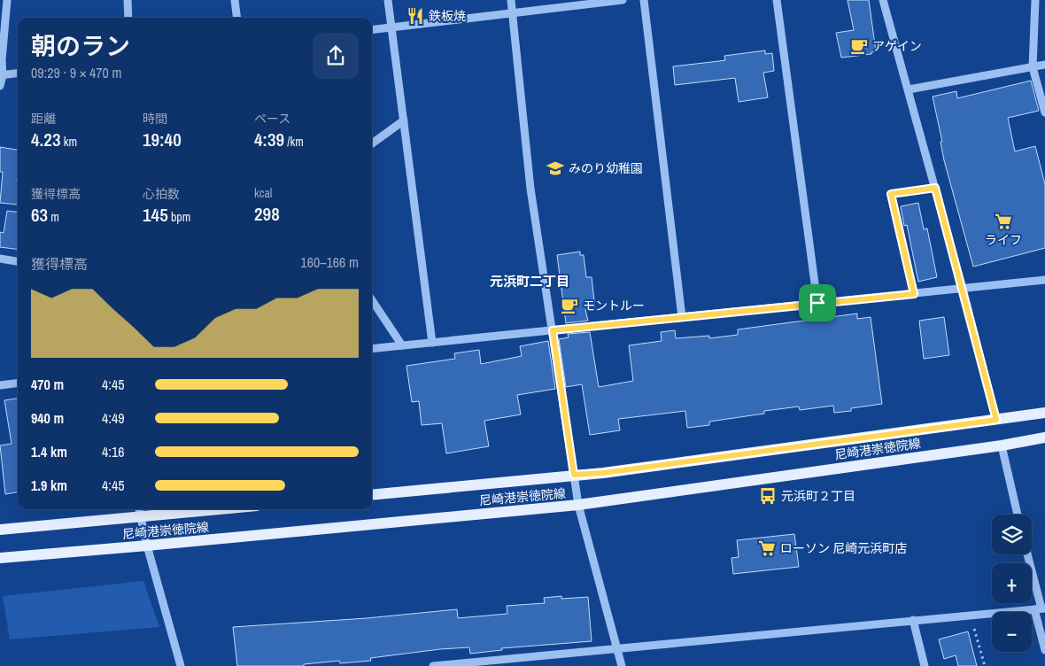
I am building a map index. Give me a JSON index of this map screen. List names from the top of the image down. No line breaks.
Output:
{"streets":{"main road":["尼崎港崇徳院線"]},"districts":["元浜町二丁目"],"places":{"restaurant":["鉄板焼"],"cafe":["アゲイン","モントルー"],"school or university":["みのり幼稚園"],"supermarket":["ライフ","ローソン 尼崎元浜町店"],"bus stop":["元浜町２丁目"]},"page":{"heading":["朝のラン","09:29 · 9 × 470 m"],"stats":[["距離","4.23 km"],["時間","19:40"],["ペース","4:39 /km"],["獲得標高","63 m"],["心拍数","145 bpm"],["kcal","298"]],"chart":["獲得標高","160–166 m"],"list":[{"name":"470 m","note":"4:45"},{"name":"940 m","note":"4:49"},{"name":"1.4 km","note":"4:16"},{"name":"1.9 km","note":"4:45"}],"map_buttons":["+","−"]}}
